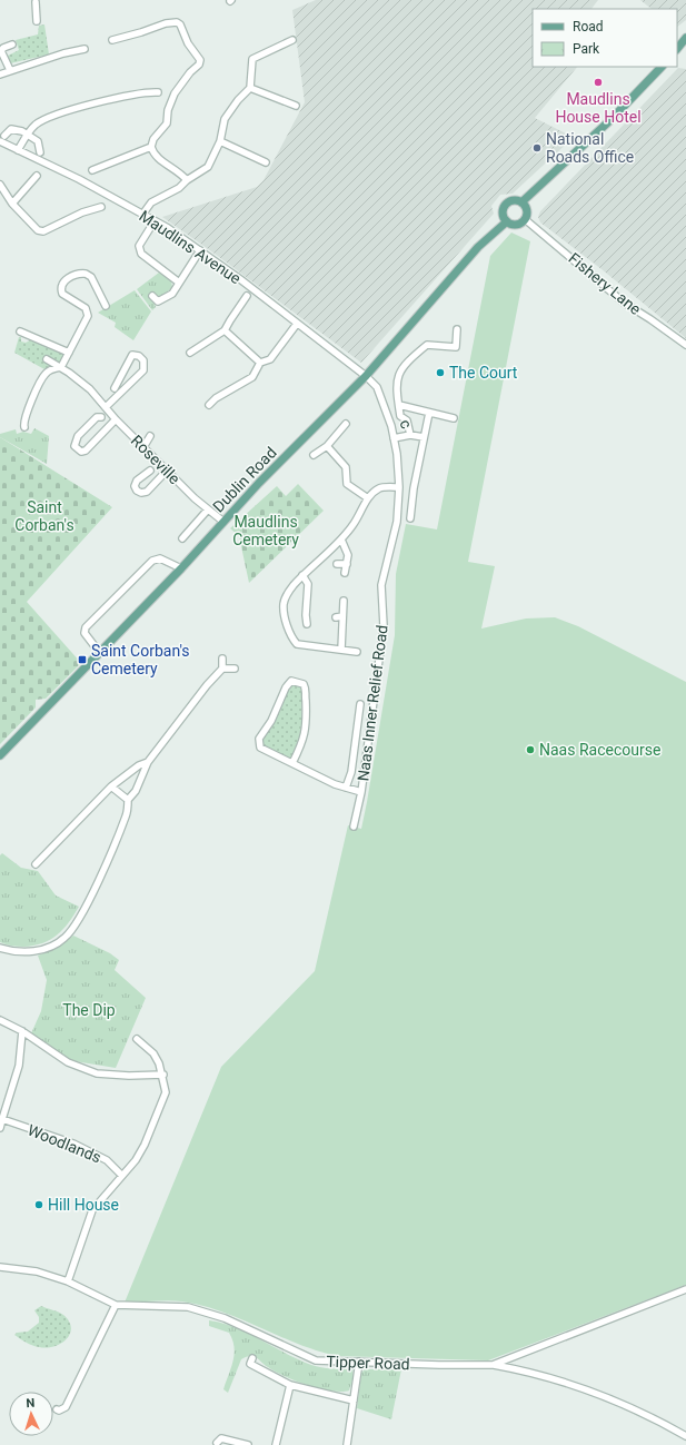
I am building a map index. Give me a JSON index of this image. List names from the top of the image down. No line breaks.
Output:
{"streets":{"main road":["Dublin Road"],"street":["Maudlins Avenue","Fishery Lane","c","Roseville","Naas Inner Relief Road","Woodlands","Tipper Road"]},"crossings":[["Maudlins Avenue","Dublin Road"],["Maudlins Avenue","Naas Inner Relief Road"],["Fishery Lane","Dublin Road"],["Roseville","Dublin Road"],["Dublin Road","Naas Inner Relief Road"]],"parks":["Saint Corban's","Maudlins Cemetery","The Dip"],"places":{"other":["Maudlins House Hotel","National Roads Office","The Court","Naas Racecourse","Hill House"],"transit":["Saint Corban's Cemetery"]},"legend":["Road","Park"],"north":"top"}
